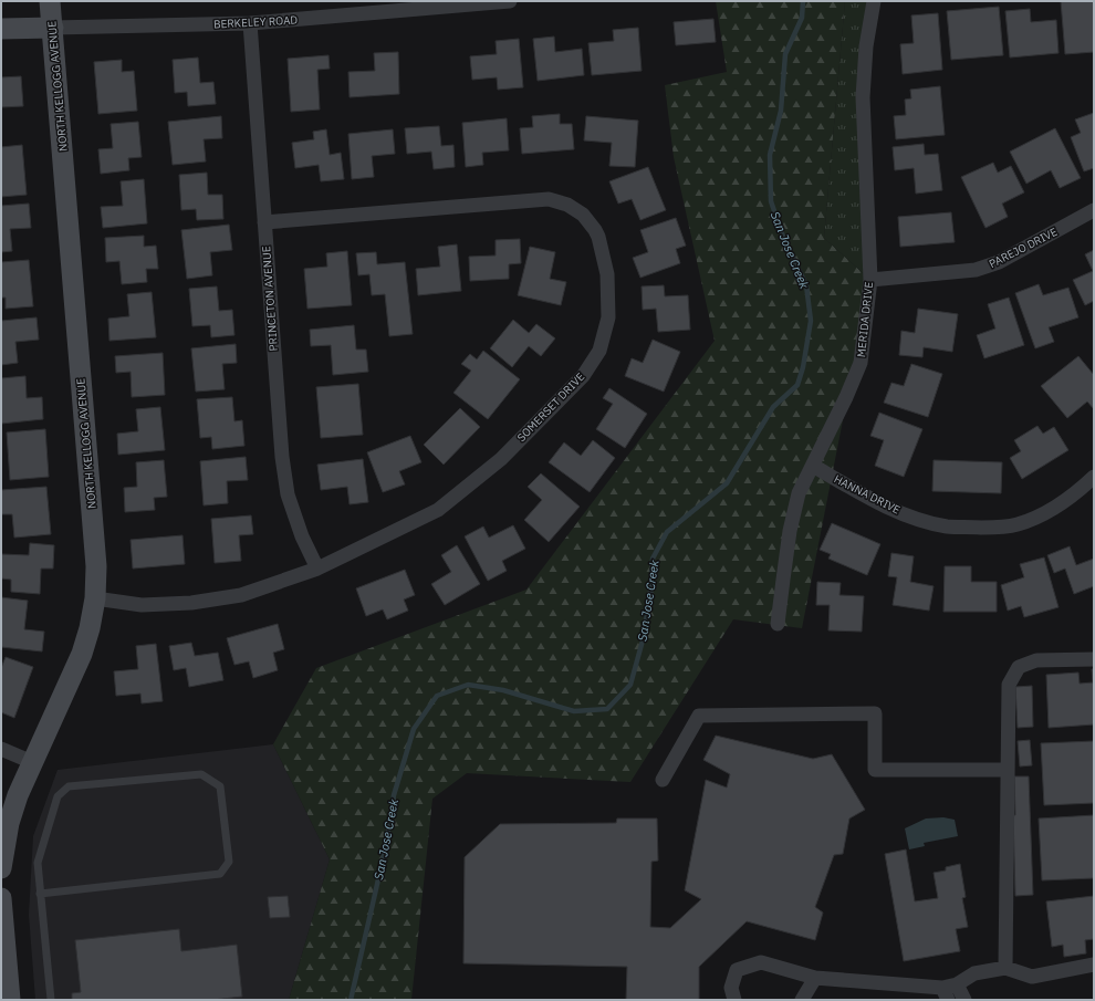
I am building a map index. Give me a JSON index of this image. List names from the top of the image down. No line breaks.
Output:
{"streets":{"street":["BERKELEY ROAD","NORTH KELLOGG AVENUE","PAREJO DRIVE","PRINCETON AVENUE","MERIDA DRIVE","SOMERSET DRIVE","HANNA DRIVE"]},"crossings":[["BERKELEY ROAD","NORTH KELLOGG AVENUE"],["BERKELEY ROAD","PRINCETON AVENUE"],["NORTH KELLOGG AVENUE","SOMERSET DRIVE"],["PAREJO DRIVE","MERIDA DRIVE"],["PRINCETON AVENUE","SOMERSET DRIVE"],["MERIDA DRIVE","HANNA DRIVE"]],"water":["San Jose Creek"]}
